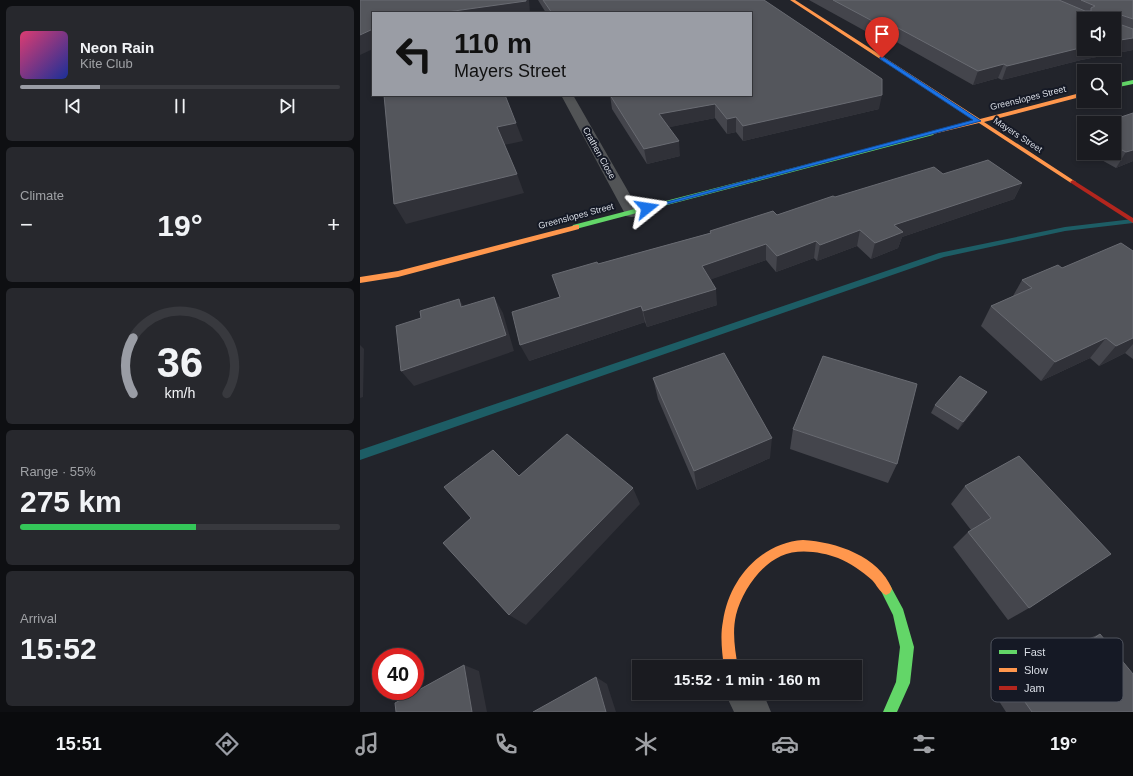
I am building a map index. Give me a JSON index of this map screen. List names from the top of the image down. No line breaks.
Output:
{"streets":{"street":["Greenslopes Street","Mayers Street","Crathen Close"]},"crossings":[["Greenslopes Street","Mayers Street"],["Greenslopes Street","Crathen Close"]],"legend":["Fast","Slow","Jam"],"page":{"turn":["110 m","Mayers Street"],"song":["Neon Rain","Kite Club"],"tile":["Climate",["Range · 55%","275 km"],["Arrival","15:52"]],"heat":["−","19°","+"],"limit":"40","trip":"15:52 · 1 min · 160 m","tabs":["15:51","19°"],"gauge":["36","km/h"]}}
